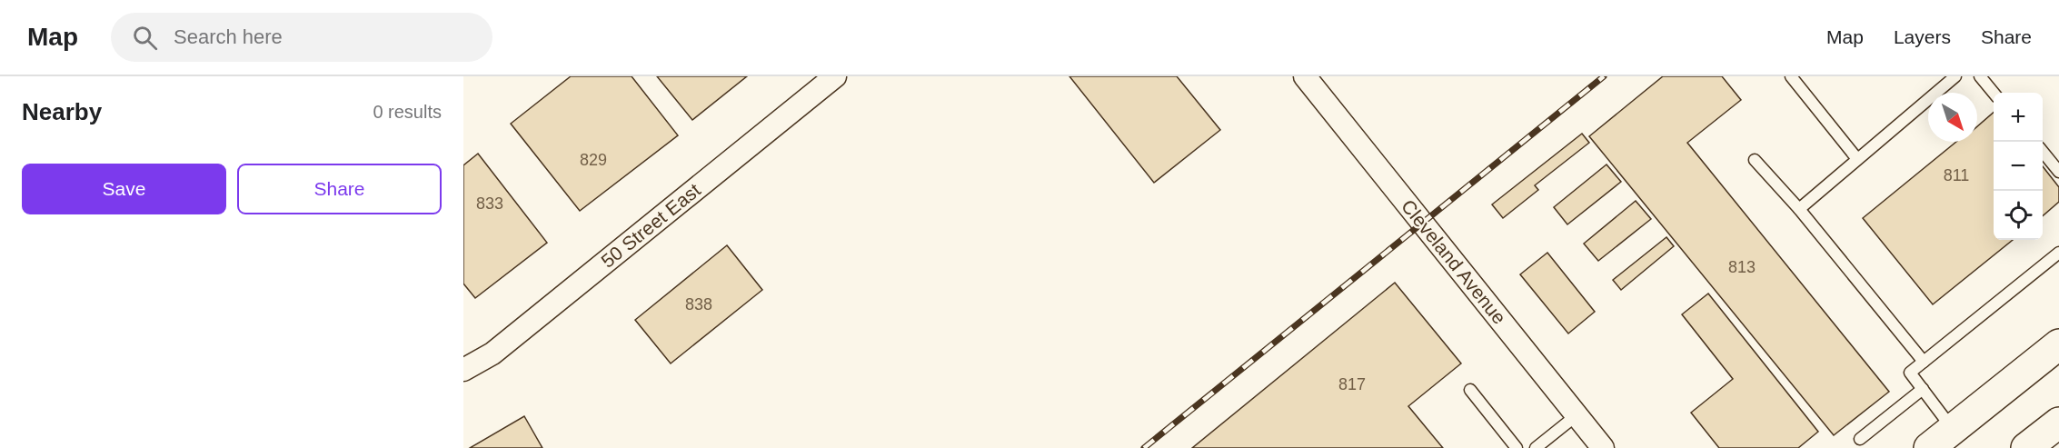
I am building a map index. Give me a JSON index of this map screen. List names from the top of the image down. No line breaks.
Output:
{"streets":{"street":["50 Street East","Cleveland Avenue"]},"house_numbers":["829","811","833","813","838","817"],"north":"bottom right","page":{"header":"Map","search":"Search here","nav":["Map","Layers","Share"],"heading":["Nearby","0 results"],"map_buttons":["+","−"],"buttons":["Save","Share"]}}
